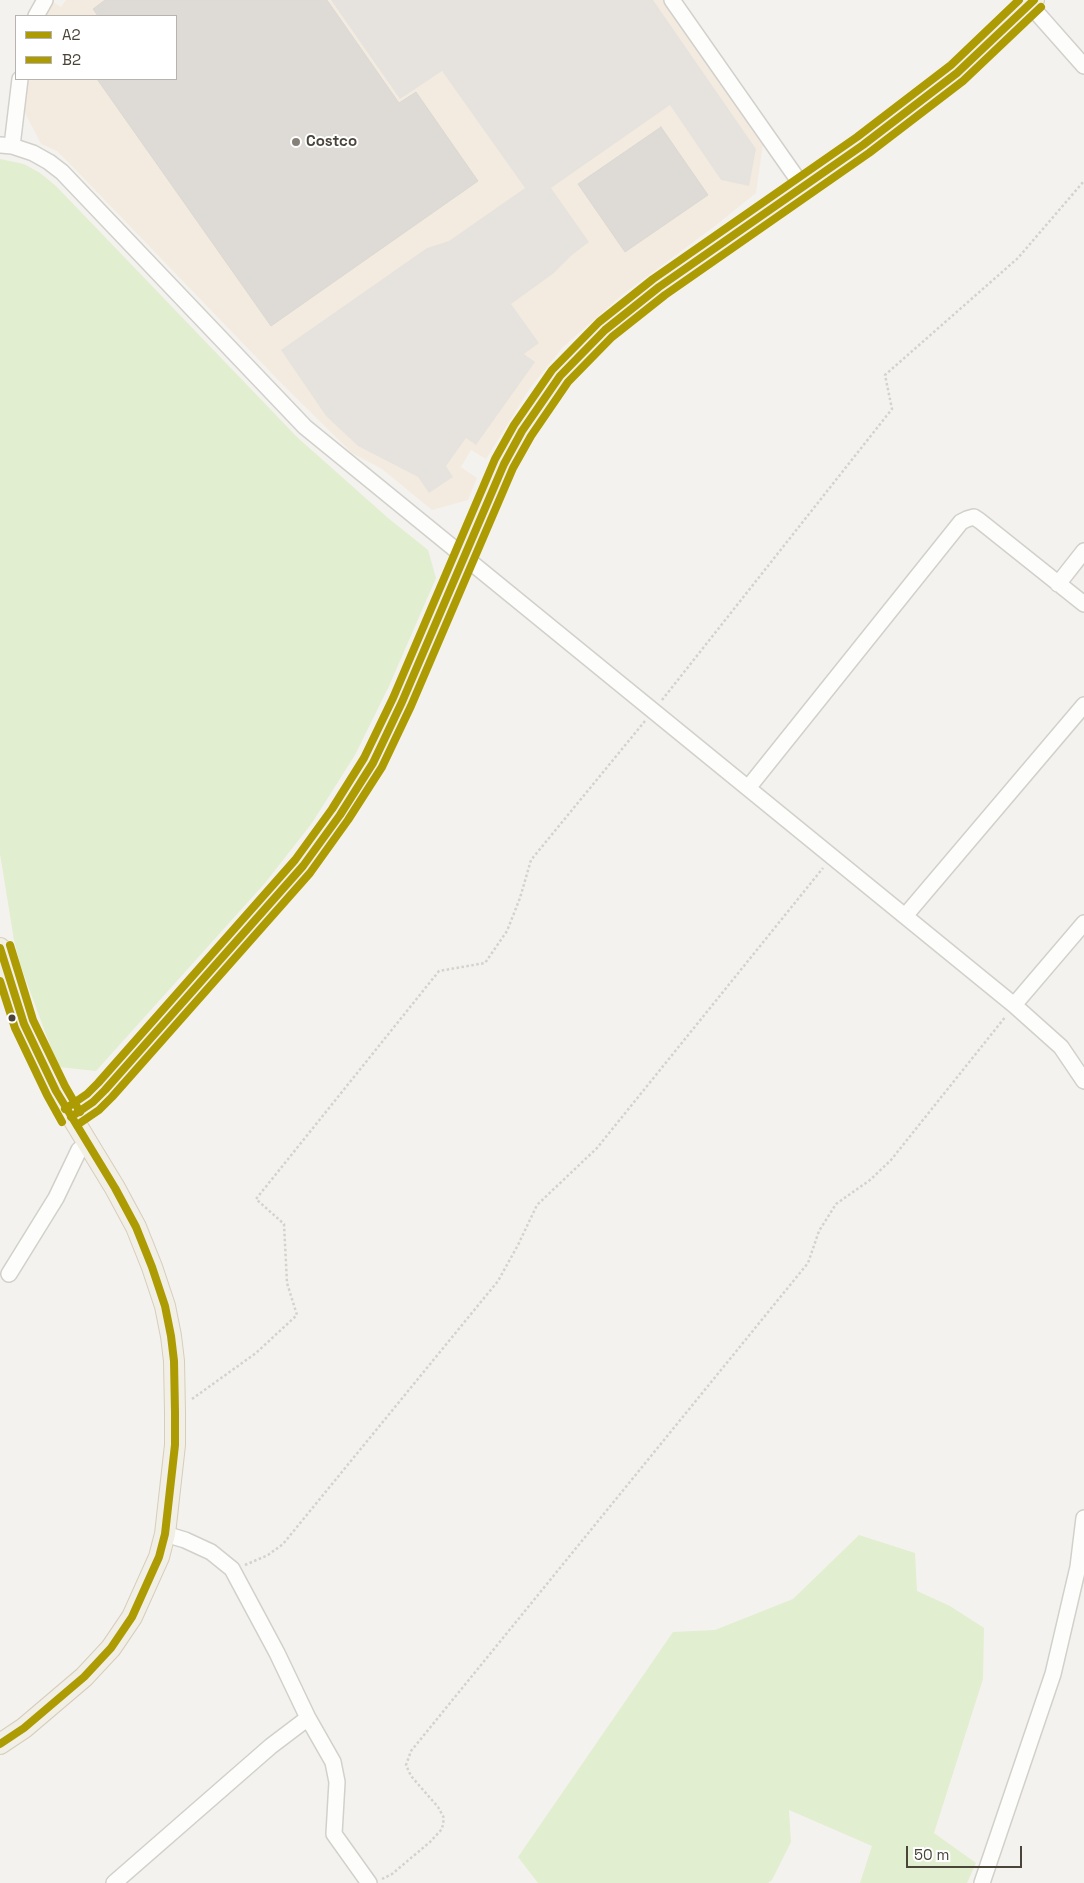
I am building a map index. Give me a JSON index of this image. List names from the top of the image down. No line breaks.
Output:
{"places":["Costco"],"lines":["transit line A2","transit line B2"],"legend":["A2","B2"],"scale_bar":"50 m"}
